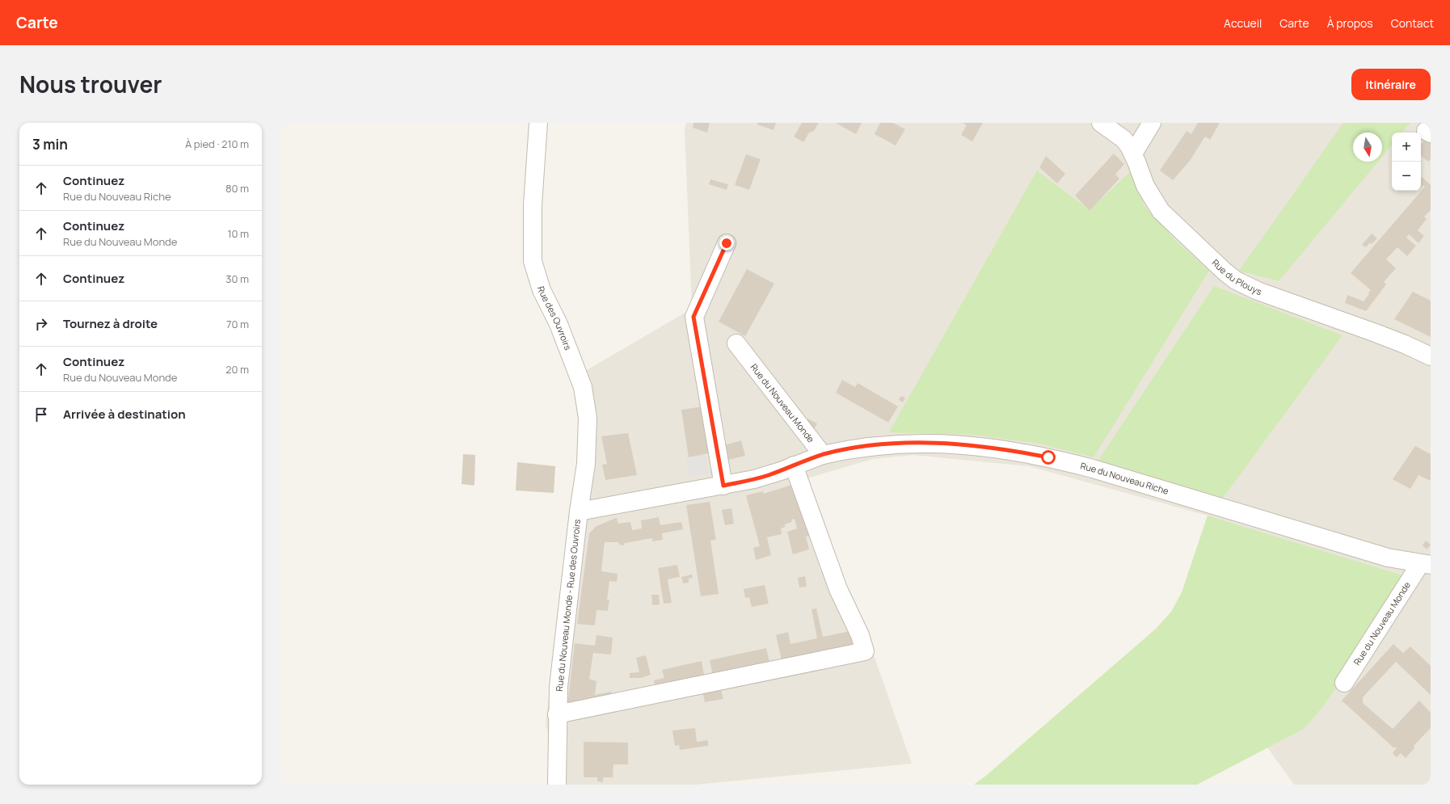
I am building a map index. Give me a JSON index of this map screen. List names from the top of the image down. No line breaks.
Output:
{"streets":{"street":["Rue du Plouys","Rue des Ouvroirs","Rue du Nouveau Monde","Rue du Nouveau Riche","Rue du Nouveau Monde - Rue des Ouvroirs"]},"crossings":[["Rue des Ouvroirs","Rue du Nouveau Monde - Rue des Ouvroirs"],["Rue du Nouveau Monde","Rue du Nouveau Riche"]],"north":"bottom","page":{"header":"Carte","nav":["Accueil","Carte","À propos","Contact"],"title":"Nous trouver","buttons":"Itinéraire","heading":["3 min","À pied · 210 m"],"map_buttons":["+","−"],"list":[["Continuez","Rue du Nouveau Riche","80 m"],["Continuez","Rue du Nouveau Monde","10 m"],["Continuez","30 m"],["Tournez à droite","70 m"],["Continuez","Rue du Nouveau Monde","20 m"],"Arrivée à destination"]}}
